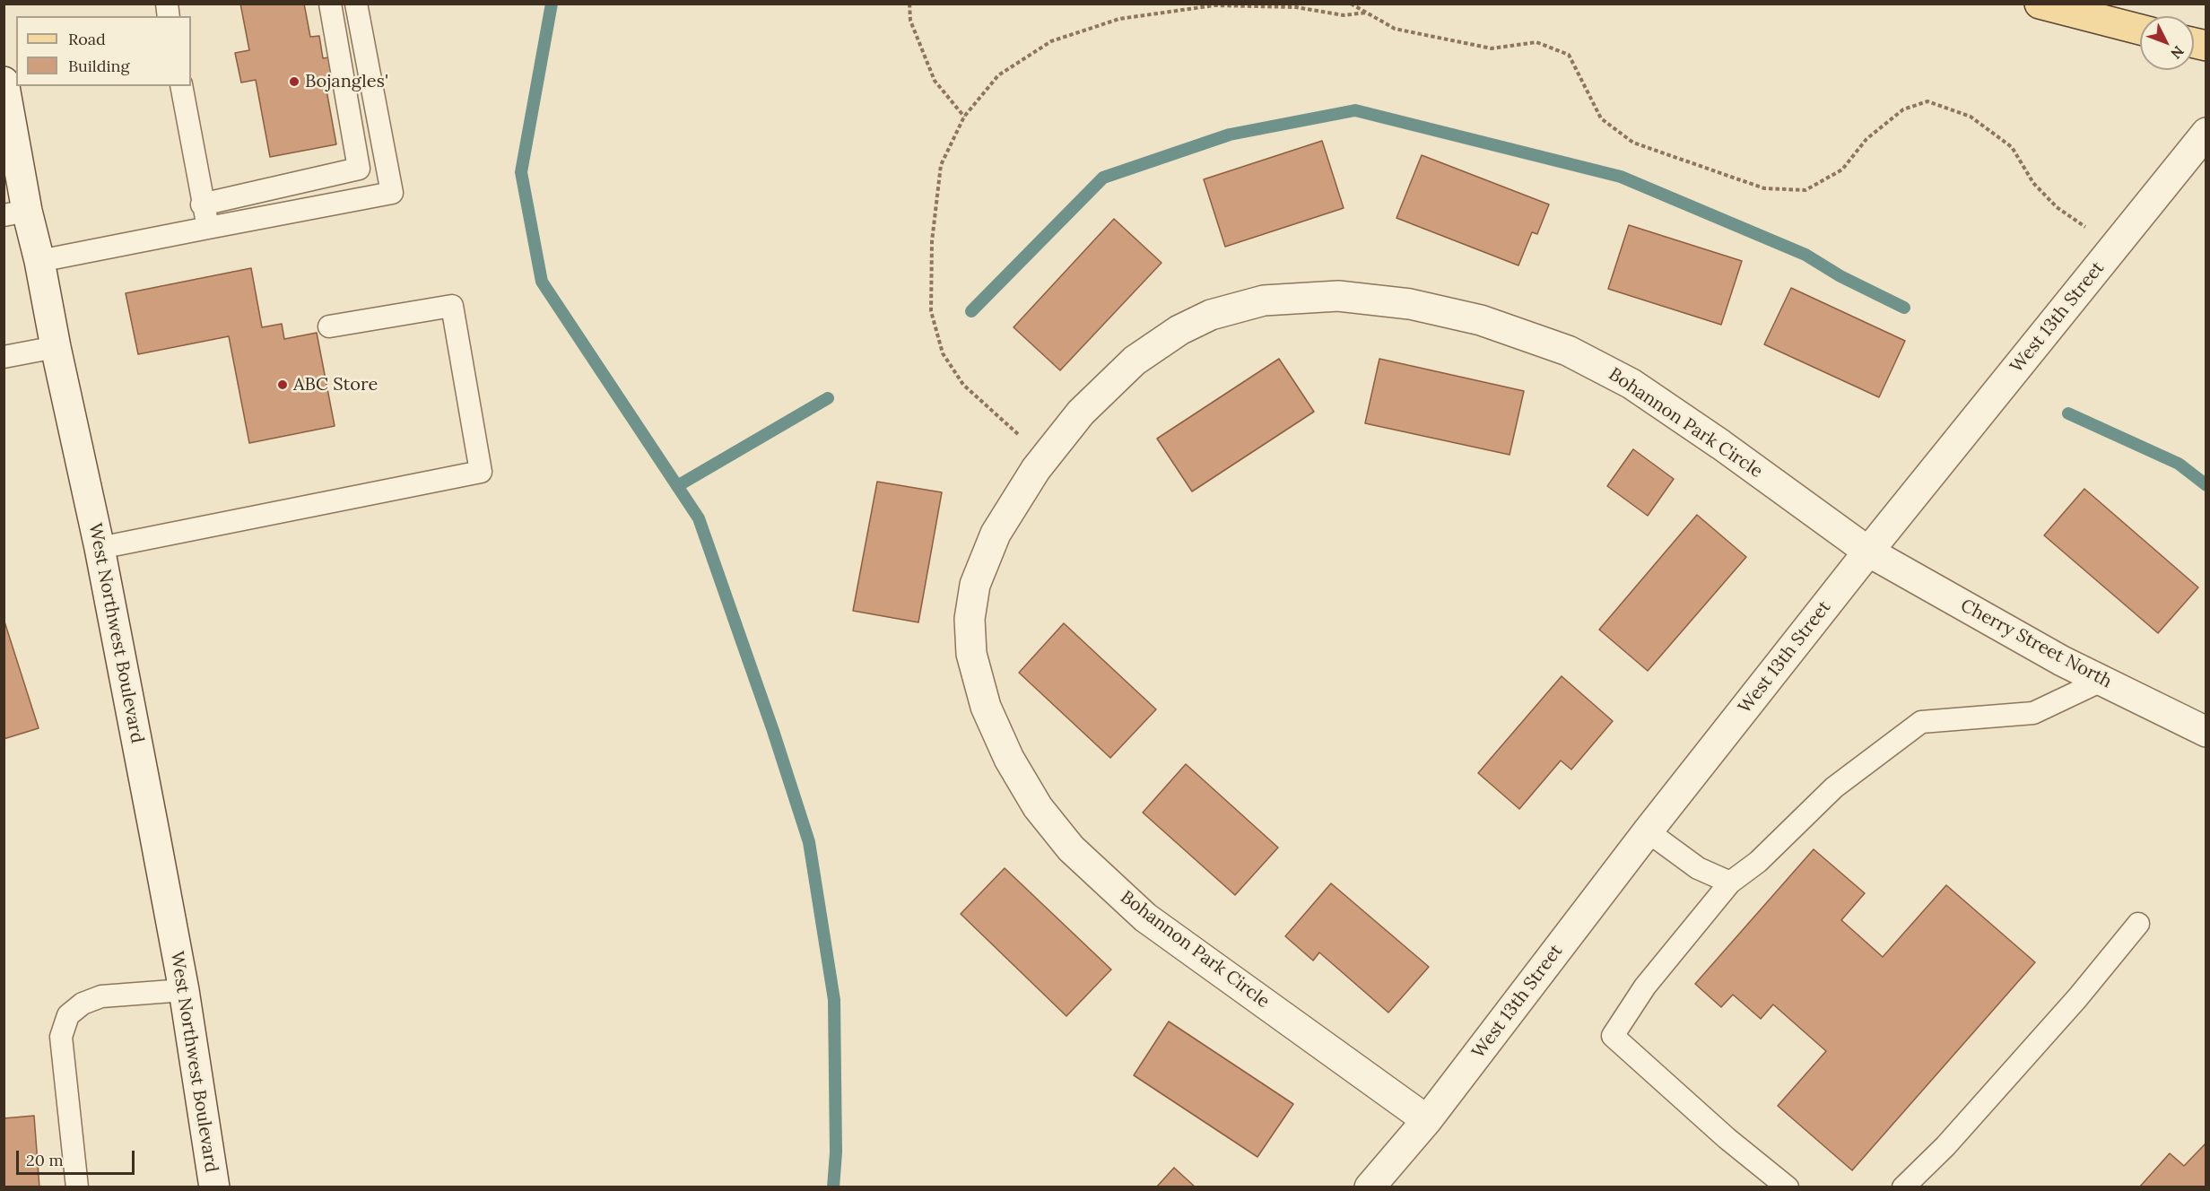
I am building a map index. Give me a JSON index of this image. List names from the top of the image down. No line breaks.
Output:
{"streets":{"street":["West 13th Street","Bohannon Park Circle","West Northwest Boulevard","Cherry Street North"]},"crossings":[["West 13th Street","Bohannon Park Circle"],["West 13th Street","Cherry Street North"],["Bohannon Park Circle","Cherry Street North"]],"places":["Bojangles'","ABC Store"],"legend":["Road","Building"],"scale_bar":"20 m","north":"bottom right"}
